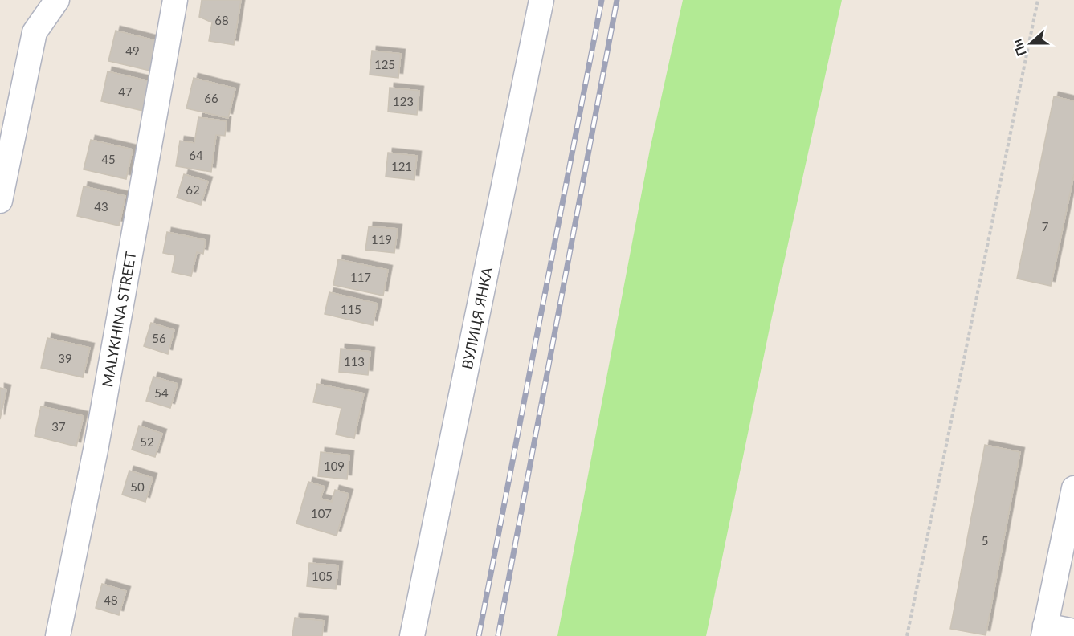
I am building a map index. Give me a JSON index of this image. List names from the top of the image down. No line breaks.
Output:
{"streets":{"street":["ВУЛИЦЯ ЯНКА","MALYKHINA STREET"]},"house_numbers":["68","49","125","47","66","123","64","45","121","62","43","7","119","117","115","56","39","113","54","37","52","109","50","107","5","105","48"],"north":"left"}
